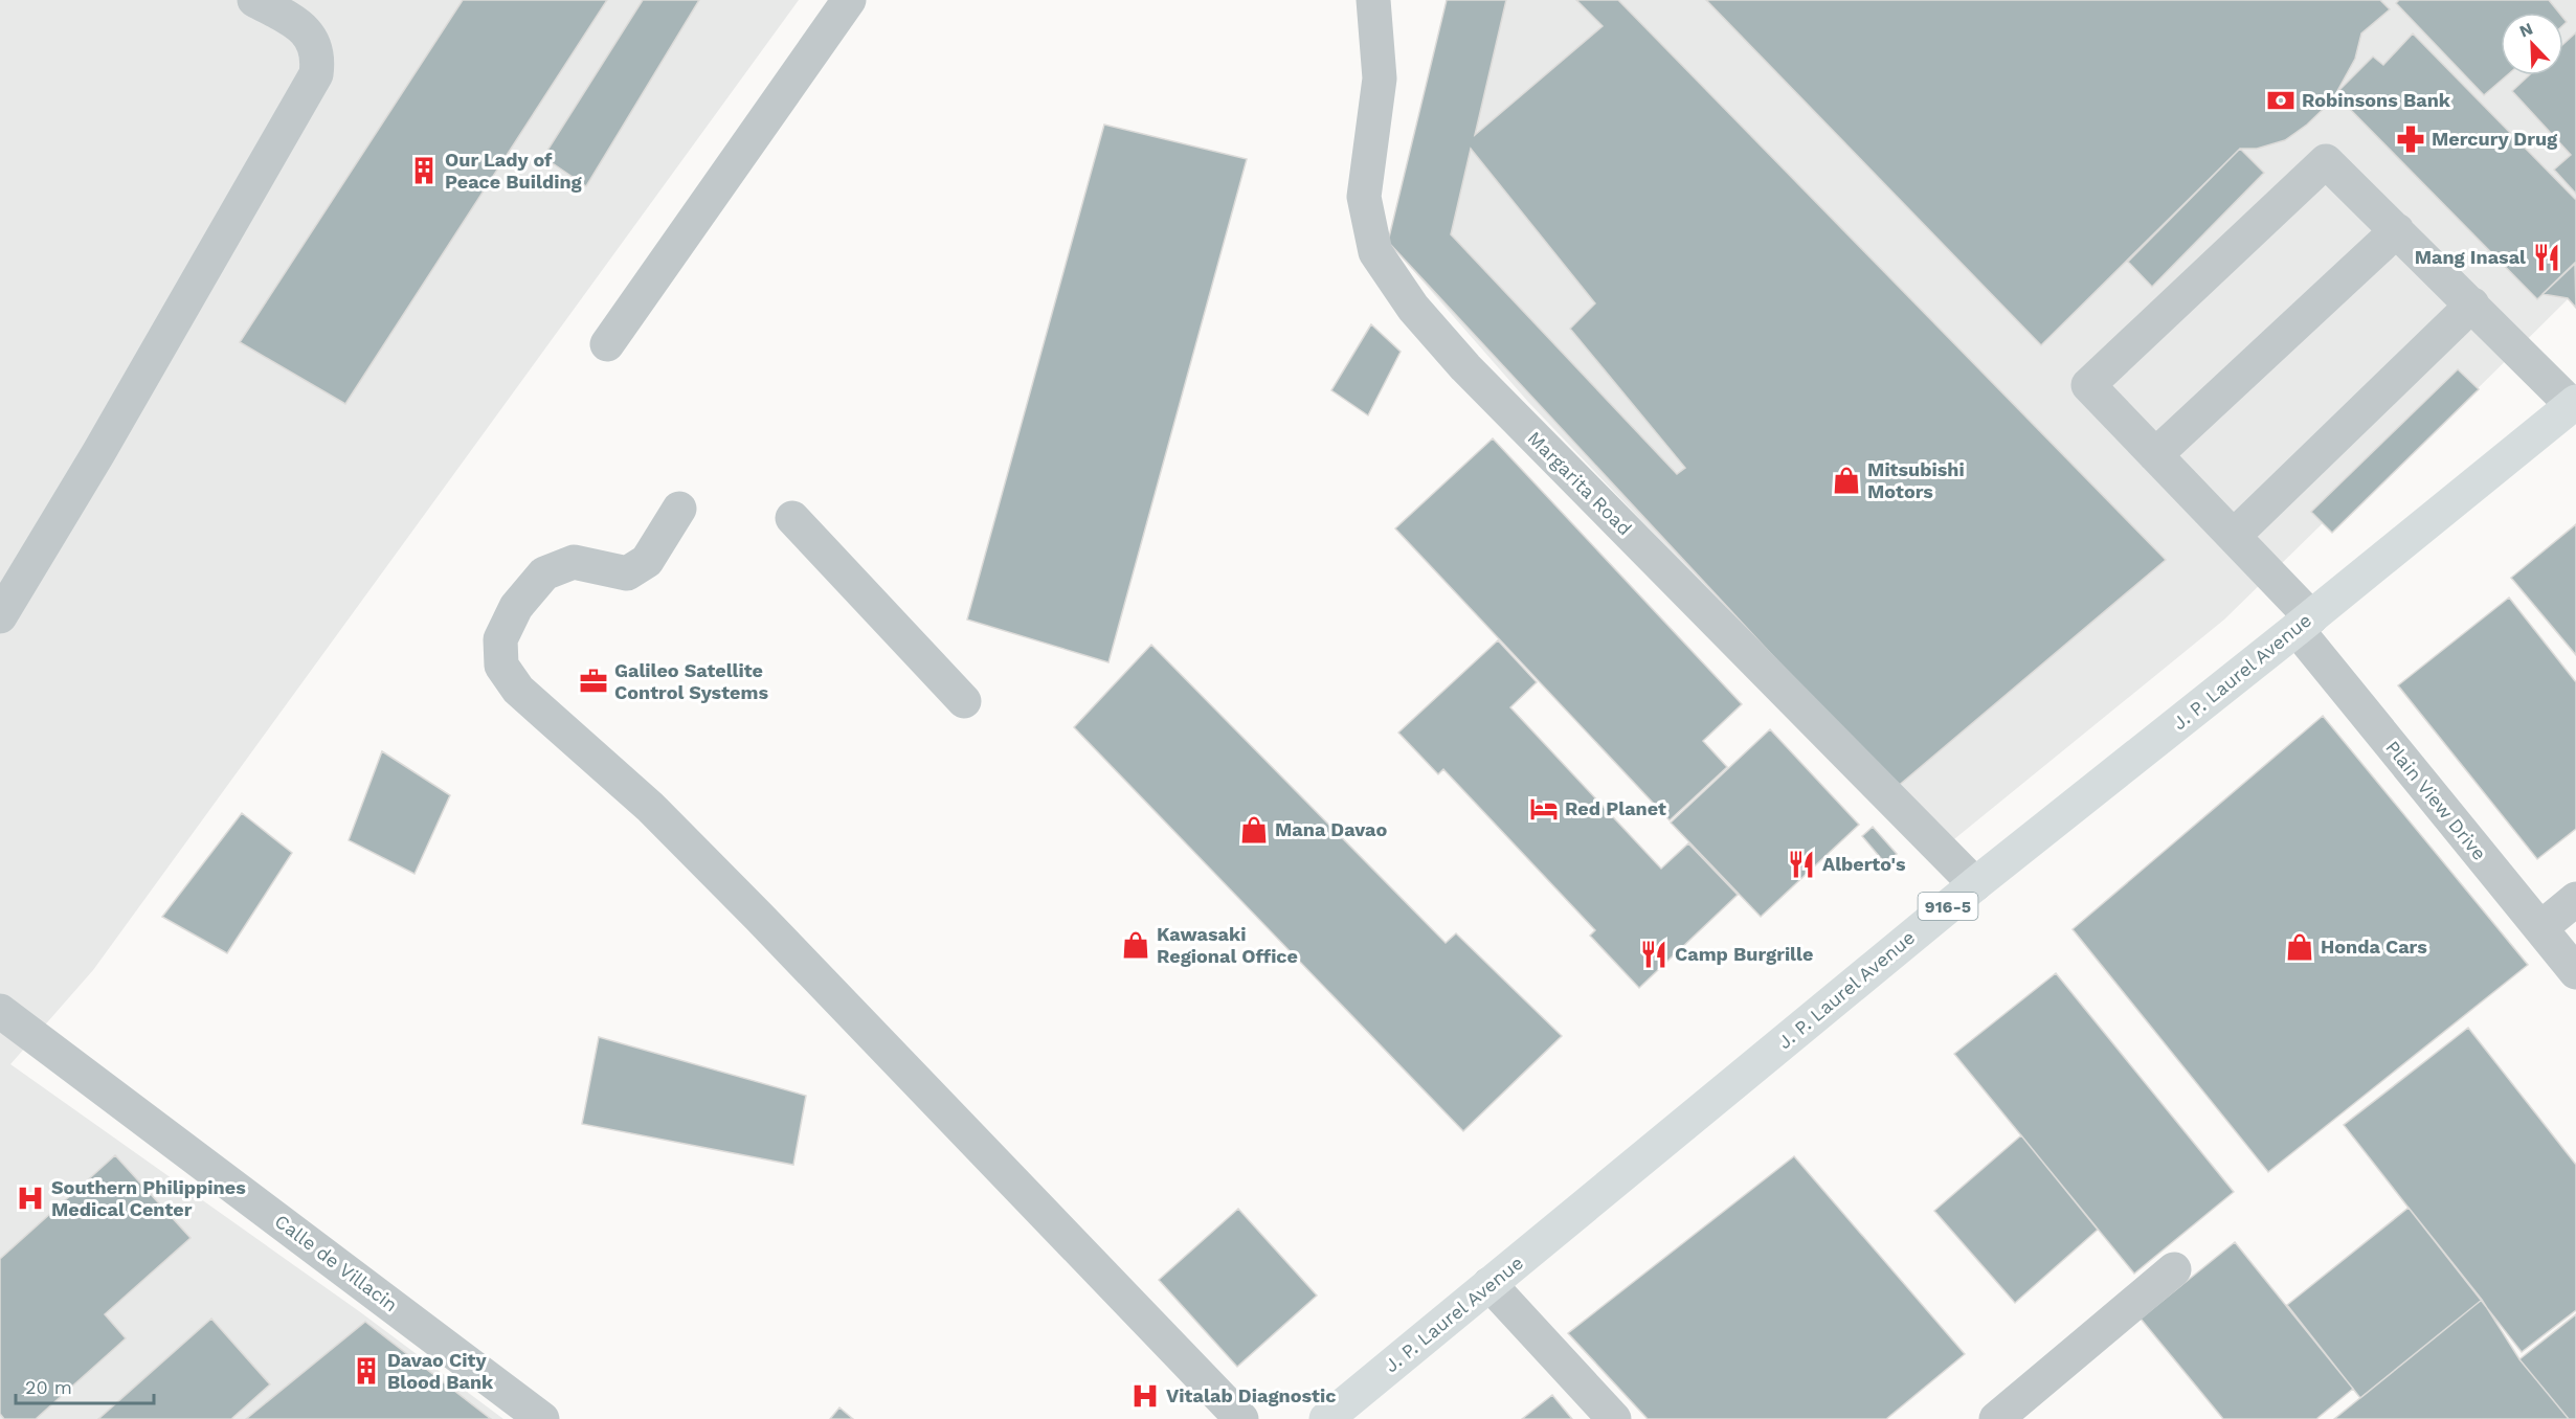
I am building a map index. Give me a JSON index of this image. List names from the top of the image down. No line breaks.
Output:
{"streets":{"main road":["J. P. Laurel Avenue","916-5"],"street":["Margarita Road","Plain View Drive","Calle de Villacin"]},"crossings":[["Margarita Road","J. P. Laurel Avenue"],["J. P. Laurel Avenue","Plain View Drive"]],"places":{"bank":["Robinsons Bank"],"pharmacy":["Mercury Drug"],"building":["Our Lady of Peace Building","Davao City Blood Bank"],"restaurant":["Mang Inasal","Alberto's","Camp Burgrille"],"shop":["Mitsubishi Motors","Mana Davao","Kawasaki Regional Office","Honda Cars"],"office":["Galileo Satellite Control Systems"],"hotel":["Red Planet"],"hospital":["Southern Philippines Medical Center","Vitalab Diagnostic"]},"scale_bar":"20 m","north":"top left"}
